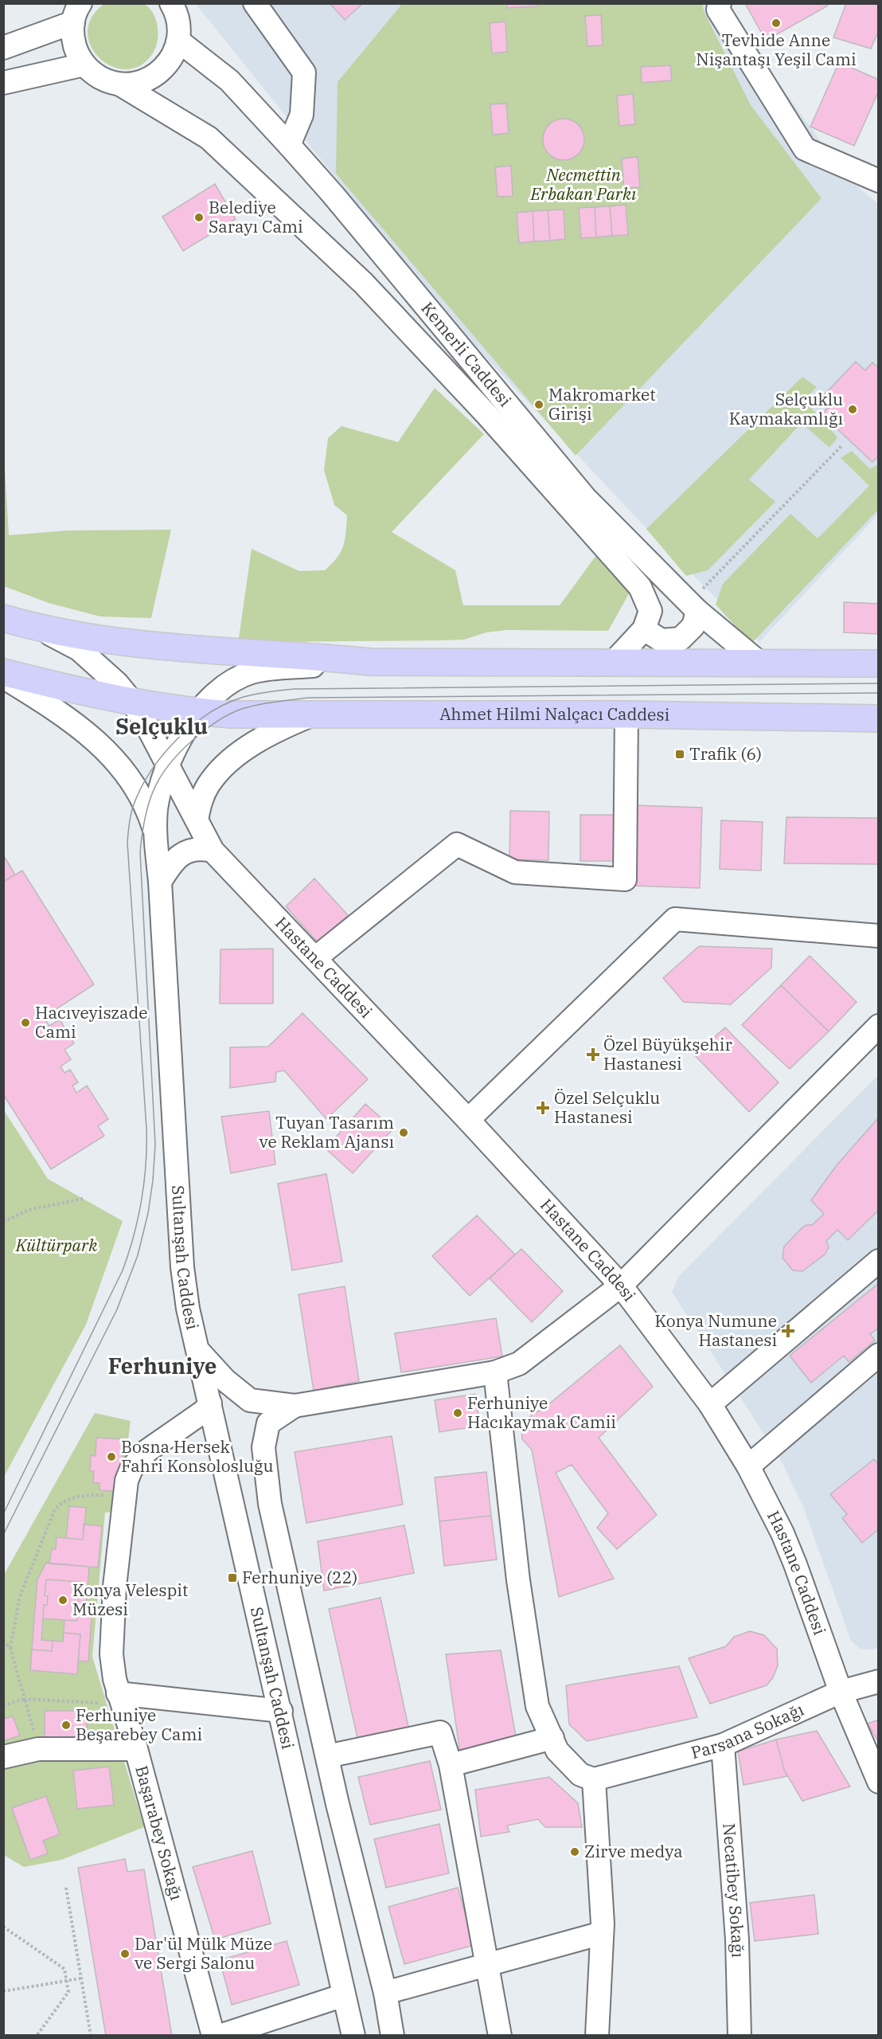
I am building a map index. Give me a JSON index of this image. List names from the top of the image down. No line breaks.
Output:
{"streets":{"main road":["Ahmet Hilmi Nalçacı Caddesi"],"street":["Kemerli Caddesi","Hastane Caddesi","Sultanşah Caddesi","Parsana Sokağı","Başarabey Sokağı","Necatibey Sokağı"]},"crossings":[["Ahmet Hilmi Nalçacı Caddesi","Hastane Caddesi"],["Hastane Caddesi","Parsana Sokağı"],["Sultanşah Caddesi","Başarabey Sokağı"],["Parsana Sokağı","Necatibey Sokağı"]],"districts":["Selçuklu","Ferhuniye"],"parks":["Necmettin Erbakan Parkı","Kültürpark"],"places":{"other":["Tevhide Anne Nişantaşı Yeşil Cami","Belediye Sarayı Cami","Makromarket Girişi","Selçuklu Kaymakamlığı","Hacıveyiszade Cami","Tuyan Tasarım ve Reklam Ajansı","Ferhuniye Hacıkaymak Camii","Bosna Hersek Fahri Konsolosluğu","Konya Velespit Müzesi","Ferhuniye Beşarebey Cami","Zirve medya","Dar'ül Mülk Müze ve Sergi Salonu"],"transit":["Trafik (6)","Ferhuniye (22)"],"health":["Özel Büyükşehir Hastanesi","Özel Selçuklu Hastanesi","Konya Numune Hastanesi"]}}
